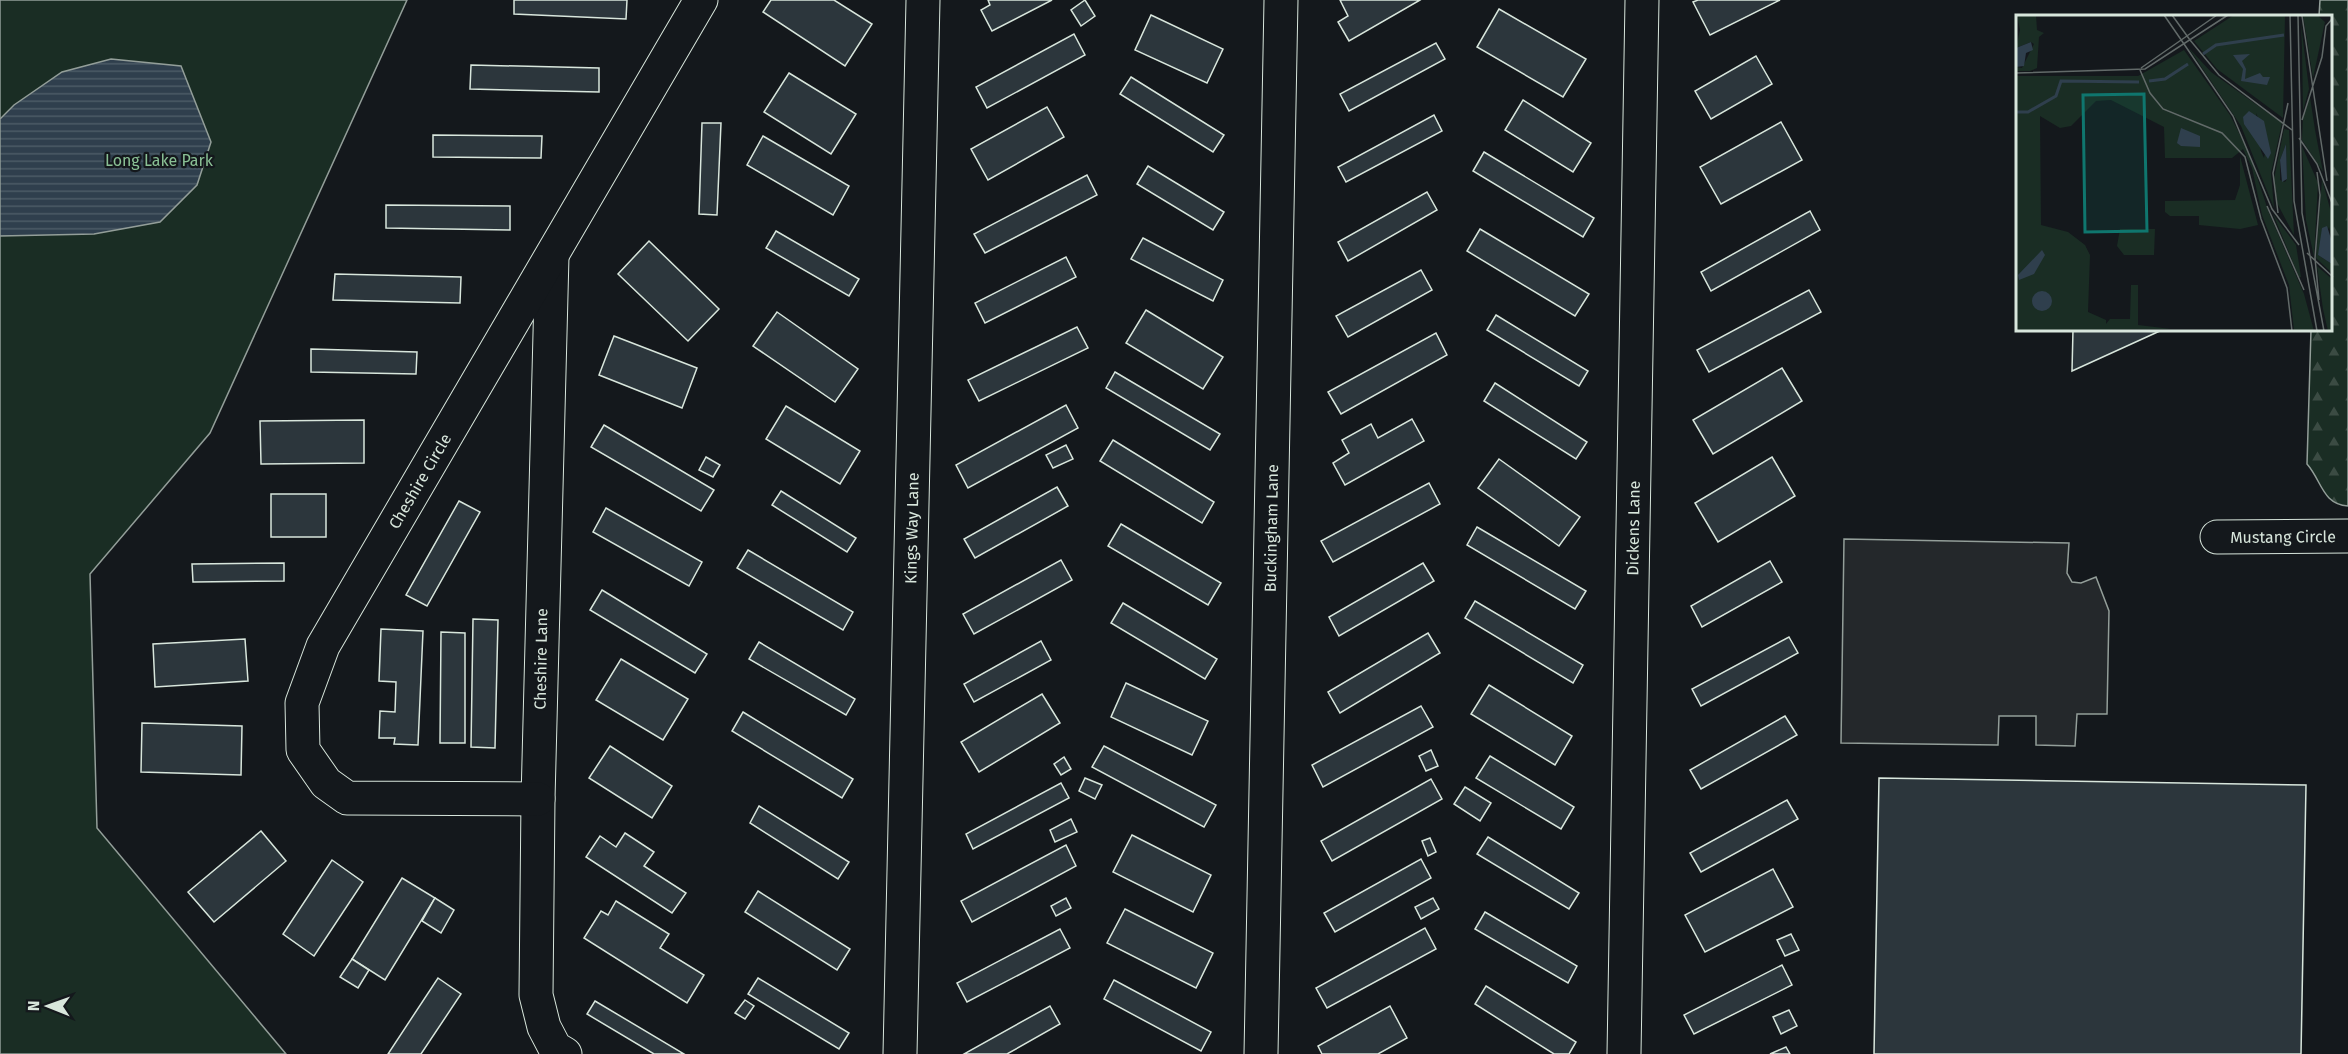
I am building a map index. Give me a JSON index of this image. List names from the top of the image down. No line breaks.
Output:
{"streets":{"street":["Cheshire Circle","Kings Way Lane","Buckingham Lane","Dickens Lane","Mustang Circle","Cheshire Lane"]},"crossings":[["Cheshire Circle","Cheshire Lane"]],"parks":["Long Lake Park"],"north":"left"}
